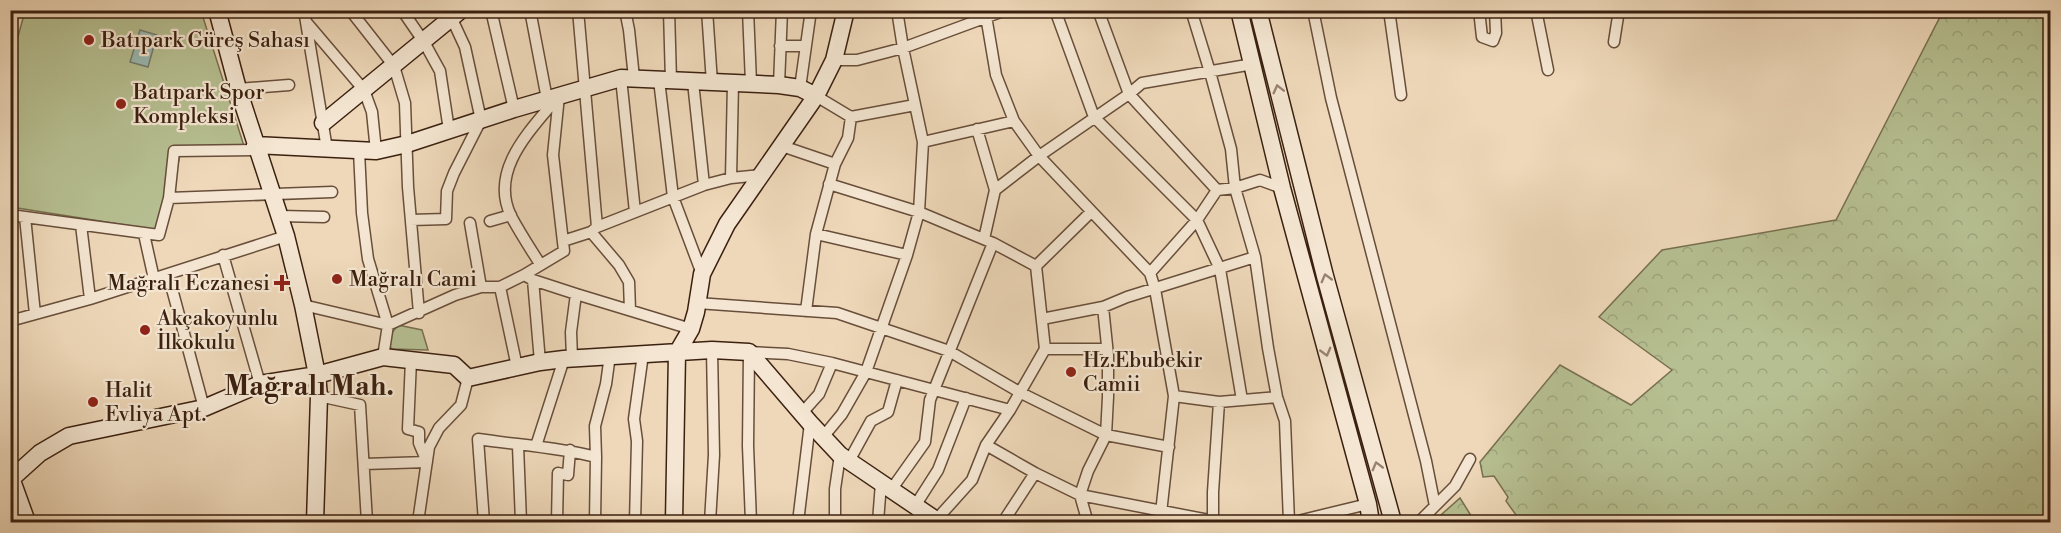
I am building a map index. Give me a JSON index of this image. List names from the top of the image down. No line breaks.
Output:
{"districts":["Mağralı Mah."],"places":{"other":["Batıpark Güreş Sahası","Batıpark Spor Kompleksi","Mağralı Cami","Akçakoyunlu İlkokulu","Hz.Ebubekir Camii","Halit Evliya Apt."],"health":["Mağralı Eczanesi"]}}
